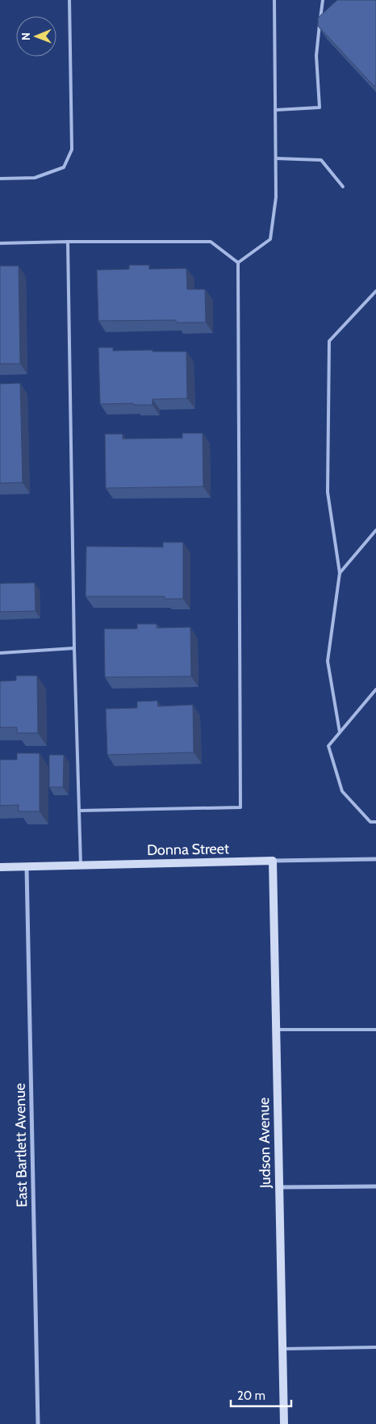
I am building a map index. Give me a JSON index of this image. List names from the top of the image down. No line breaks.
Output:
{"streets":{"street":["Donna Street","Judson Avenue","East Bartlett Avenue"]},"crossings":[["Donna Street","Judson Avenue"],["Donna Street","East Bartlett Avenue"]],"scale_bar":"20 m","north":"left"}
